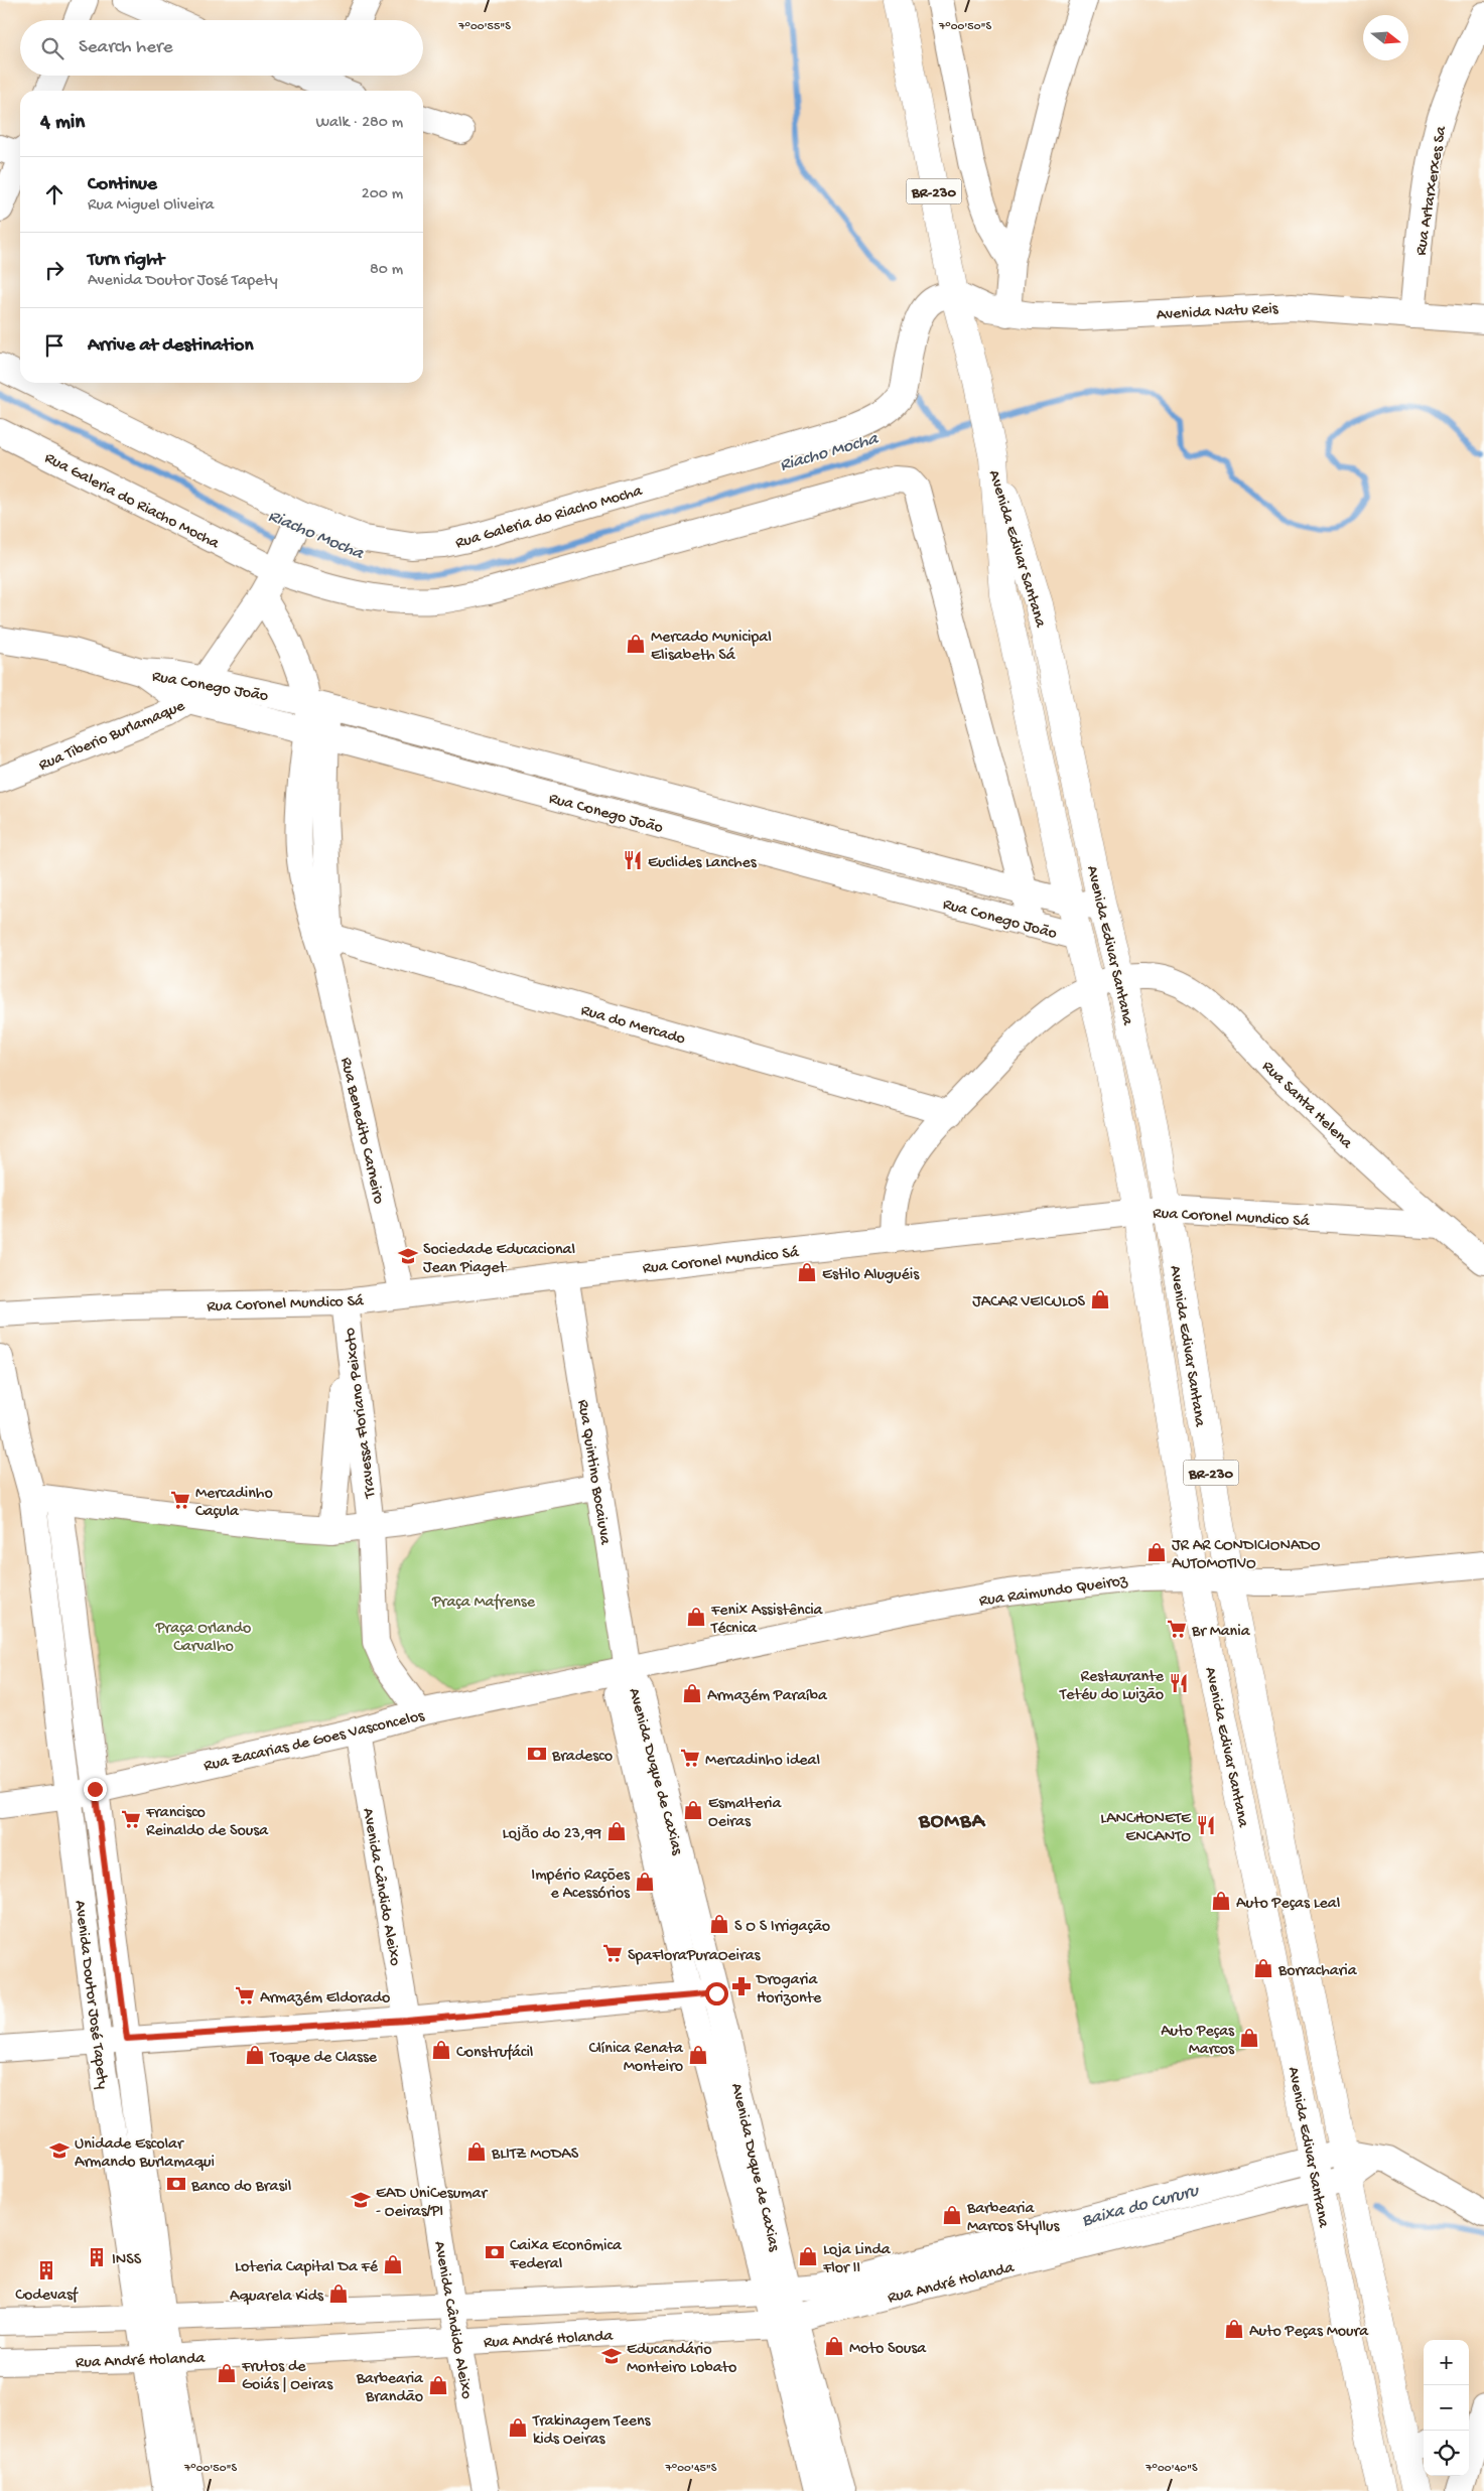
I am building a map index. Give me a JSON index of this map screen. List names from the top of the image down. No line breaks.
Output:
{"streets":{"highway":["BR-230","Avenida Edivar Santana"],"street":["Rua Artarxerxes Sa","Avenida Natu Reis","Rua Galeria do Riacho Mocha","Rua Conego João","Rua Tiberio Burlamaque","Rua do Mercado","Rua Santa Helena","Rua Benedito Carneiro","Rua Coronel Mundico Sá","Travessa Floriano Peixoto","Rua Quintino Bocaiuva","Rua Raimundo Queiroz","Rua Zacarias de Goes Vasconcelos","Avenida Duque de Caxias","Avenida Cândido Aleixo","Avenida Doutor José Tapety","Rua André Holanda"]},"crossings":[["Rua Artarxerxes Sa","Avenida Natu Reis"],["BR-230","Avenida Natu Reis"],["BR-230","Rua Galeria do Riacho Mocha"],["BR-230","Avenida Edivar Santana"],["Avenida Natu Reis","Rua Galeria do Riacho Mocha"],["Rua Galeria do Riacho Mocha","Rua Conego João"],["Rua Galeria do Riacho Mocha","Rua Tiberio Burlamaque"],["Avenida Edivar Santana","Rua Conego João"],["Avenida Edivar Santana","Rua Santa Helena"],["Avenida Edivar Santana","Rua Coronel Mundico Sá"],["Avenida Edivar Santana","Rua Raimundo Queiroz"],["Avenida Edivar Santana","Rua André Holanda"],["Rua Conego João","Rua Tiberio Burlamaque"],["Rua Conego João","Rua Benedito Carneiro"],["Rua Tiberio Burlamaque","Rua Benedito Carneiro"],["Rua do Mercado","Rua Santa Helena"],["Rua do Mercado","Rua Benedito Carneiro"],["Rua Santa Helena","Rua Coronel Mundico Sá"],["Rua Benedito Carneiro","Rua Coronel Mundico Sá"],["Rua Coronel Mundico Sá","Travessa Floriano Peixoto"],["Rua Coronel Mundico Sá","Rua Quintino Bocaiuva"],["Rua Quintino Bocaiuva","Rua Raimundo Queiroz"],["Rua Quintino Bocaiuva","Rua Zacarias de Goes Vasconcelos"],["Rua Quintino Bocaiuva","Avenida Duque de Caxias"],["Rua Raimundo Queiroz","Rua Zacarias de Goes Vasconcelos"],["Rua Raimundo Queiroz","Avenida Duque de Caxias"],["Rua Zacarias de Goes Vasconcelos","Avenida Duque de Caxias"],["Rua Zacarias de Goes Vasconcelos","Avenida Cândido Aleixo"],["Rua Zacarias de Goes Vasconcelos","Avenida Doutor José Tapety"],["Avenida Duque de Caxias","Rua André Holanda"],["Avenida Cândido Aleixo","Rua André Holanda"],["Avenida Doutor José Tapety","Rua André Holanda"]],"districts":["BOMBA"],"water":["Riacho Mocha","Baixa do Cururu"],"parks":["Praça Mafrense","Praça Orlando Carvalho"],"places":{"shop":["Mercado Municipal Elisabeth Sá","Estilo Aluguéis","JACAR VEICULOS","JR AR CONDICIONADO AUTOMOTIVO","Fenix Assistência Técnica","Armazém Paraíba","Esmalteria Oeiras","Lojăo do 23,99","Império Rações e Acessórios","Auto Peças Leal","S O S Irrigação","Borracharia","Auto Peças Marcos","Construfácil","Toque de Classe","Clínica Renata Monteiro","BLITZ MODAS","Barbearia Marcos Styllus","Loja Linda Flor II","Loteria Capital Da Fé","Aquarela Kids","Auto Peças Moura","Moto Sousa","Frutos de Goiás | Oeiras","Barbearia Brandão","Trakinagem Teens kids Oeiras"],"restaurant":["Euclides Lanches","Restaurante Tetéu do Luizão","LANCHONETE ENCANTO"],"school or university":["Sociedade Educacional Jean Piaget","Unidade Escolar Armando Burlamaqui","EAD UniCesumar - Oeiras/PI","Educandário Monteiro Lobato"],"supermarket":["Mercadinho Caçula","Br Mania","Mercadinho ideal","Francisco Reinaldo de Sousa","SpaFloraPuraOeiras","Armazém Eldorado"],"bank":["Bradesco","Banco do Brasil","Caixa Econômica Federal"],"pharmacy":["Drogaria Horizonte"],"building":["INSS","Codevasf"]},"north":"right","page":{"search":"Search here","heading":["4 min","Walk · 280 m"],"list":[["Continue","Rua Miguel Oliveira","200 m"],["Turn right","Avenida Doutor José Tapety","80 m"],"Arrive at destination"],"map_buttons":["+","−"]},"coordinates":["7°00'55\"S","7°00'50\"S","7°00'45\"S","7°00'40\"S"]}
